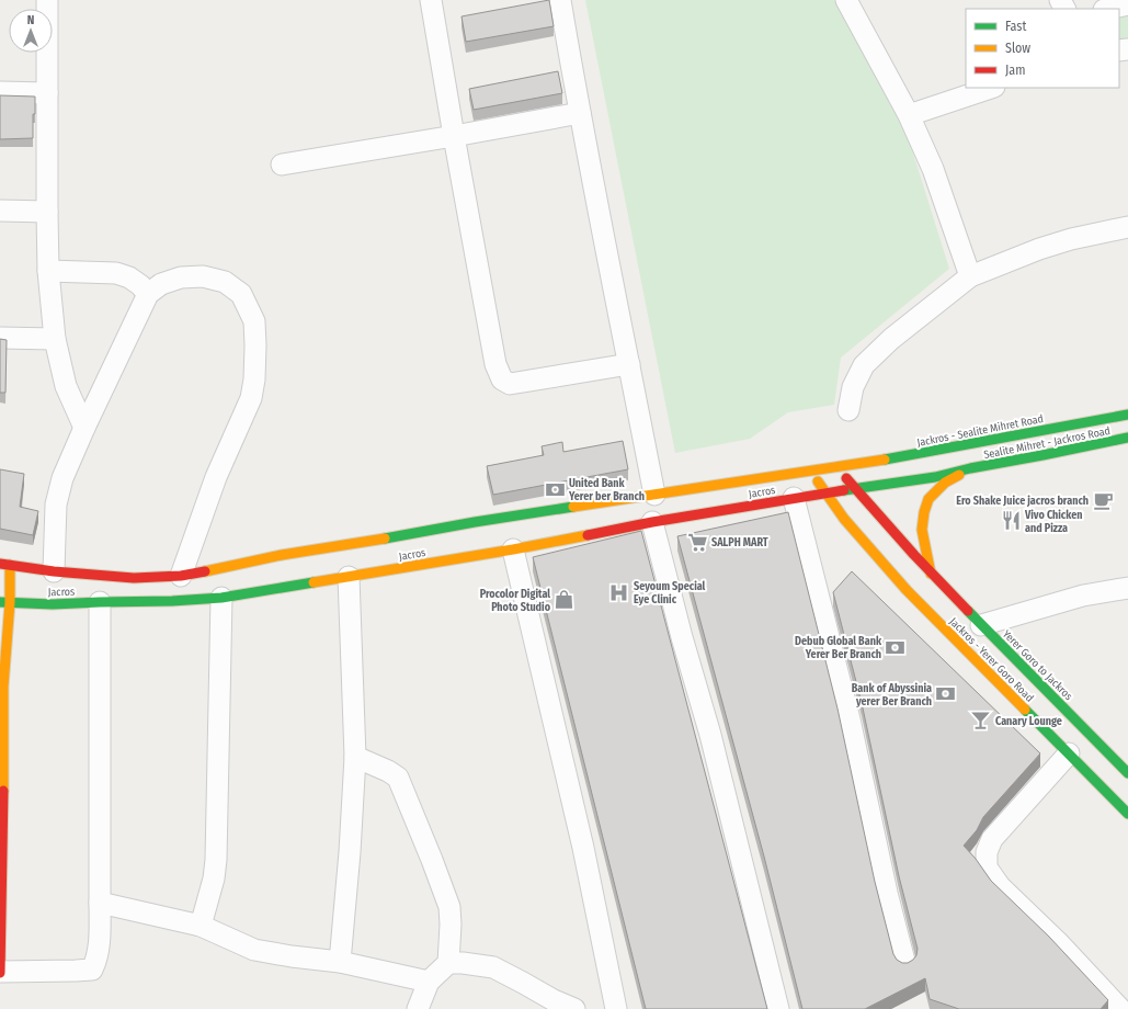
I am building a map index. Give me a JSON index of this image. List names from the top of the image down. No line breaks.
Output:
{"streets":{"main road":["Jackros - Sealite Mihret Road","Sealite Mihret - Jackros Road","Jacros","Jackros - Yerer Goro Road","Yerer Goro to Jackros"]},"crossings":[["Jackros - Sealite Mihret Road","Jacros"],["Jackros - Sealite Mihret Road","Yerer Goro to Jackros"],["Sealite Mihret - Jackros Road","Jacros"],["Jacros","Jackros - Yerer Goro Road"],["Jacros","Yerer Goro to Jackros"]],"places":{"bank":["United Bank Yerer ber Branch","Debub Global Bank Yerer Ber Branch","Bank of Abyssinia yerer Ber Branch"],"cafe":["Ero Shake Juice jacros branch"],"restaurant":["Vivo Chicken and Pizza"],"supermarket":["SALPH MART"],"hospital":["Seyoum Special Eye Clinic"],"shop":["Procolor Digital Photo Studio"],"bar":["Canary Lounge"]},"legend":["Fast","Slow","Jam"],"north":"top"}
